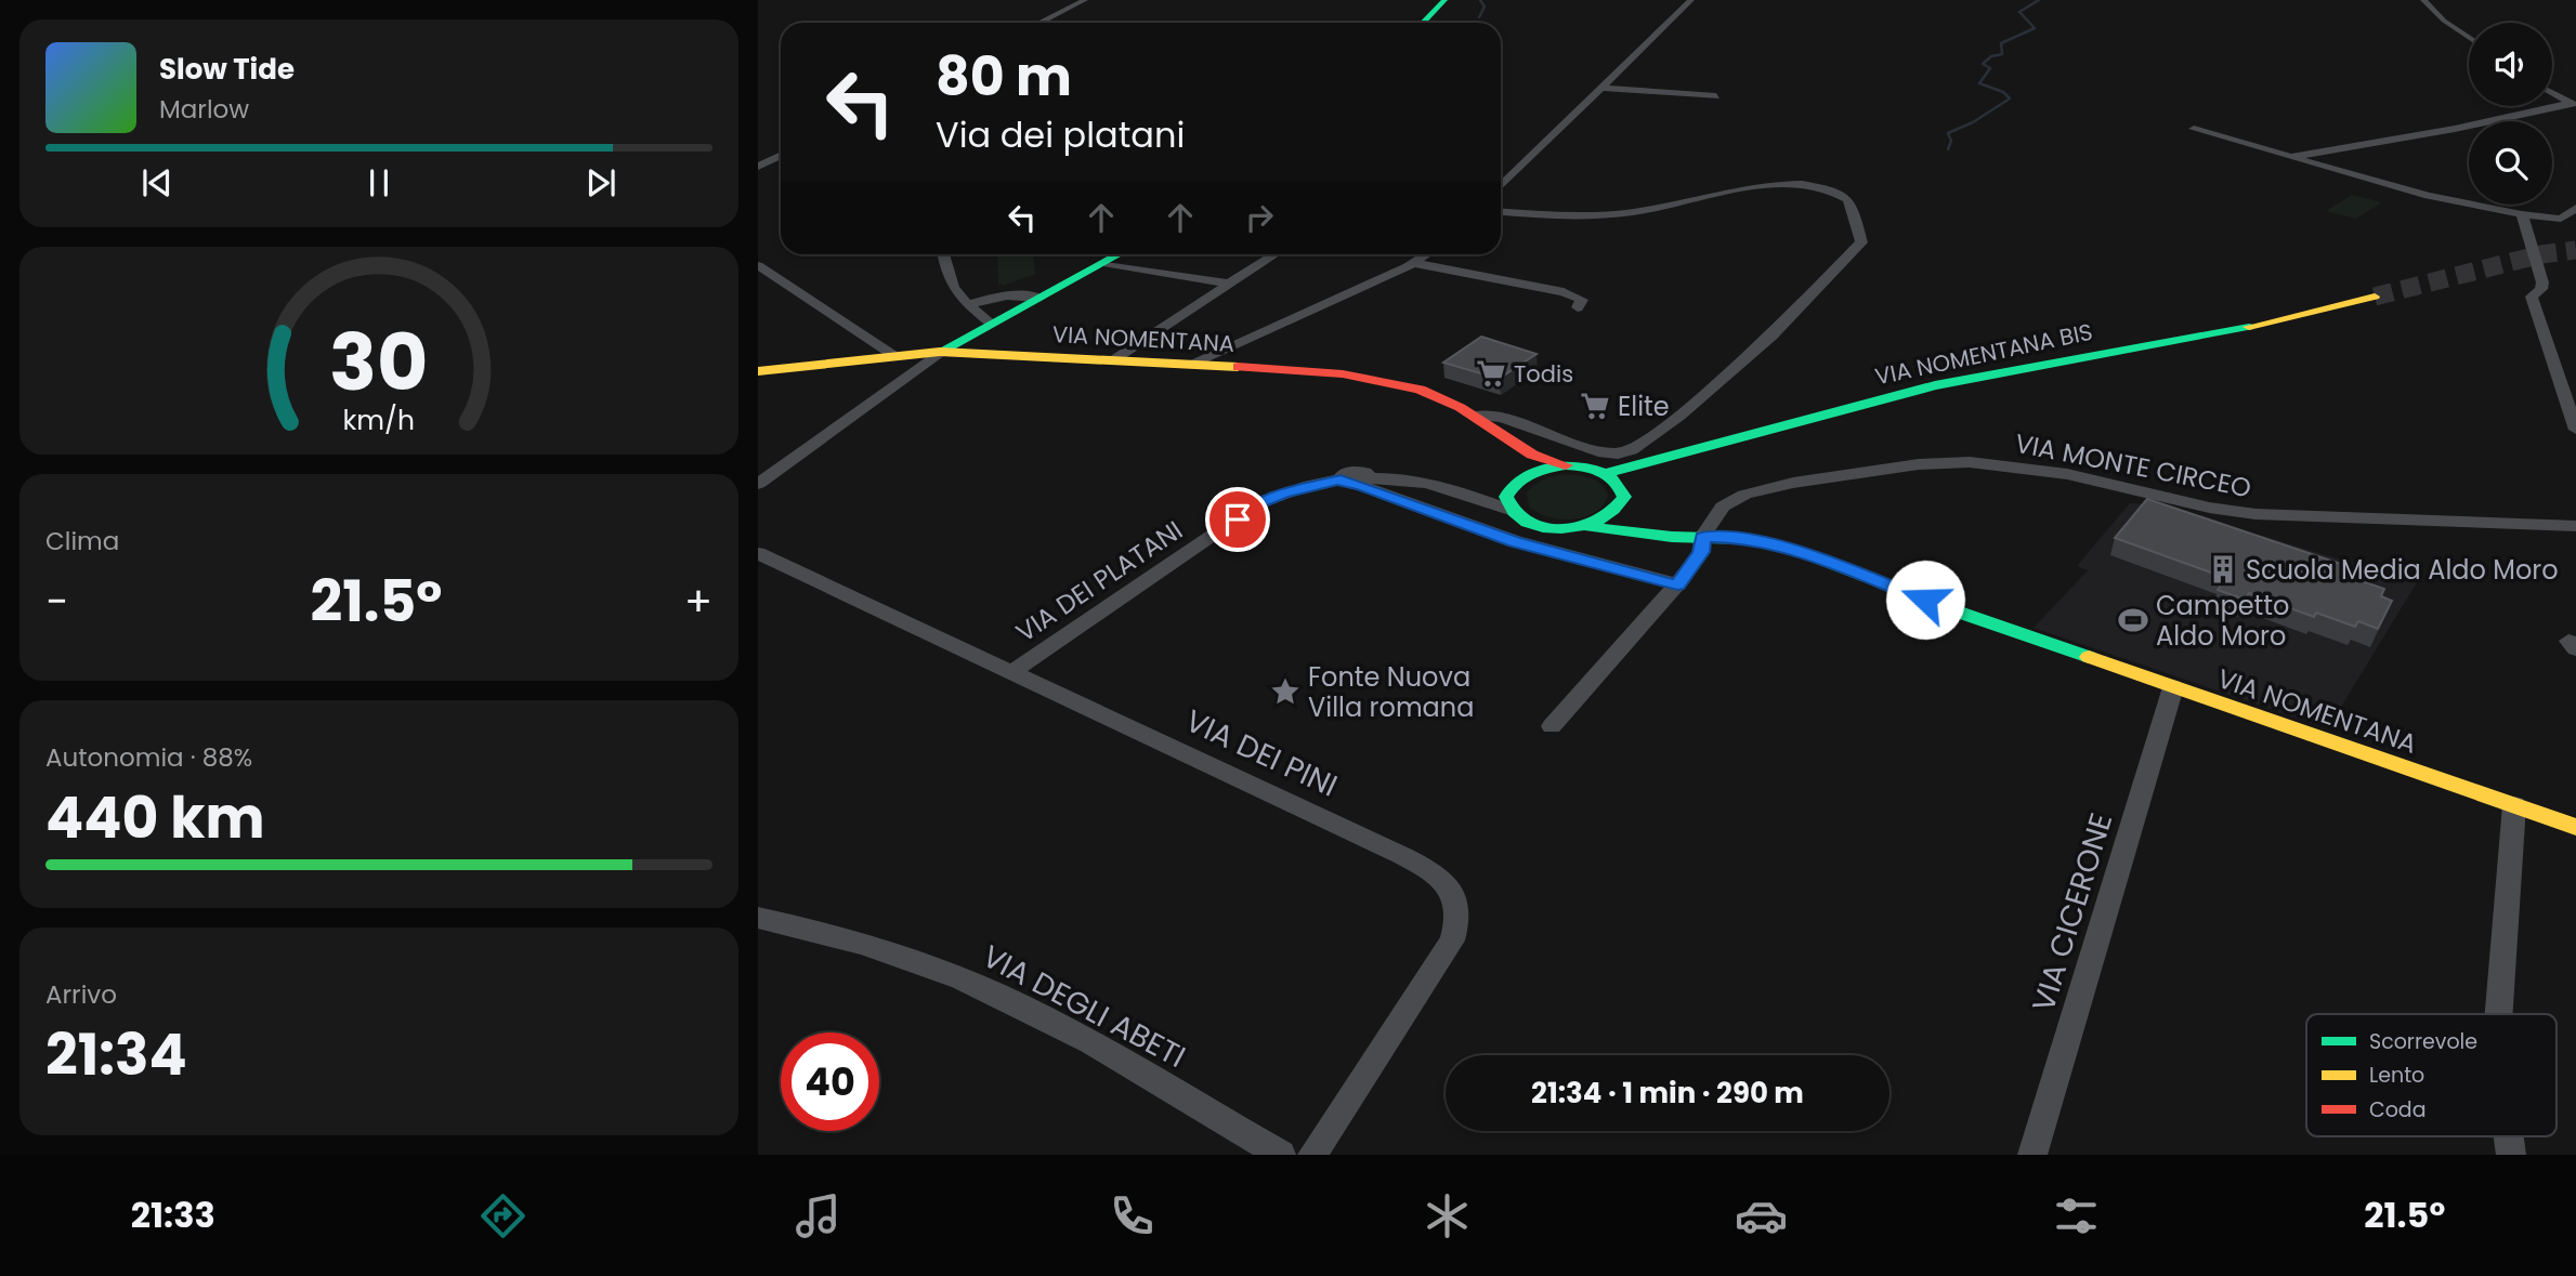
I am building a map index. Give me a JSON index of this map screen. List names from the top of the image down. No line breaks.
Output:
{"streets":{"main road":["VIA NOMENTANA","VIA NOMENTANA BIS"],"street":["VIA MONTE CIRCEO","VIA DEI PLATANI","VIA DEI PINI","VIA CICERONE","VIA DEGLI ABETI"]},"crossings":[["VIA NOMENTANA","VIA NOMENTANA BIS"],["VIA NOMENTANA","VIA MONTE CIRCEO"],["VIA NOMENTANA","VIA CICERONE"],["VIA DEI PLATANI","VIA DEI PINI"]],"places":{"supermarket":["Todis","Elite"],"building":["Scuola Media Aldo Moro"],"sports":["Campetto Aldo Moro"],"place":["Fonte Nuova Villa romana"]},"legend":["Scorrevole","Lento","Coda"],"page":{"turn":["80 m","Via dei platani"],"song":["Slow Tide","Marlow"],"tile":["Clima",["Autonomia · 88%","440 km"],["Arrivo","21:34"]],"heat":["−","21.5°","+"],"limit":"40","trip":"21:34 · 1 min · 290 m","tabs":["21:33","21.5°"],"gauge":["30","km/h"]}}
